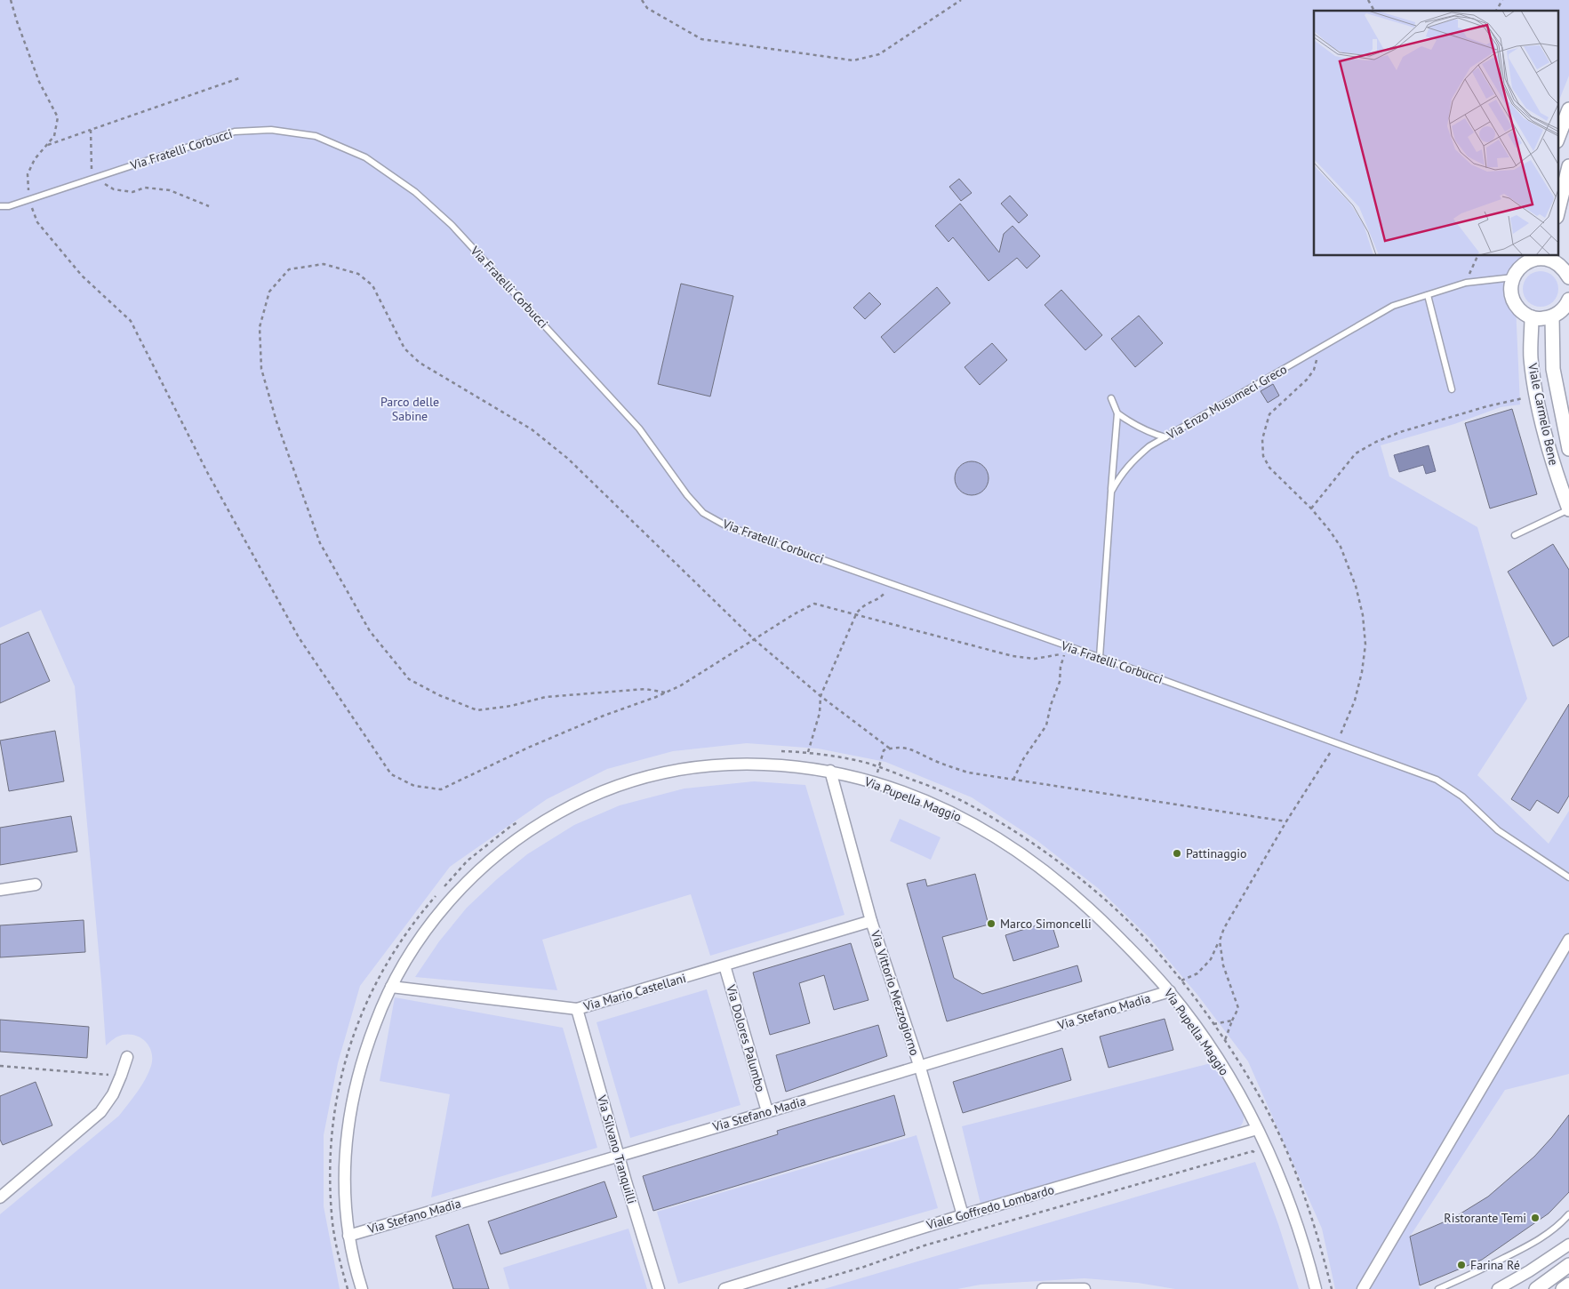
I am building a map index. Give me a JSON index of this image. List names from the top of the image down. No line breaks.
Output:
{"streets":{"street":["Viale Carmelo Bene","Via Pupella Maggio","Via Mario Castellani","Via Vittorio Mezzogiorno","Via Stefano Madia","Via Dolores Palumbo","Via Silvano Tranquilli","Viale Goffredo Lombardo"],"lane":["Via Fratelli Corbucci","Via Enzo Musumeci Greco"]},"crossings":[["Via Fratelli Corbucci","Via Enzo Musumeci Greco"],["Via Pupella Maggio","Via Mario Castellani"],["Via Pupella Maggio","Via Vittorio Mezzogiorno"],["Via Pupella Maggio","Via Stefano Madia"],["Via Pupella Maggio","Viale Goffredo Lombardo"],["Via Mario Castellani","Via Vittorio Mezzogiorno"],["Via Mario Castellani","Via Dolores Palumbo"],["Via Mario Castellani","Via Silvano Tranquilli"],["Via Vittorio Mezzogiorno","Via Stefano Madia"],["Via Vittorio Mezzogiorno","Viale Goffredo Lombardo"],["Via Stefano Madia","Via Dolores Palumbo"],["Via Stefano Madia","Via Silvano Tranquilli"]],"parks":["Parco delle Sabine"],"places":["Pattinaggio","Marco Simoncelli","Ristorante Temi","Farina Ré"]}
